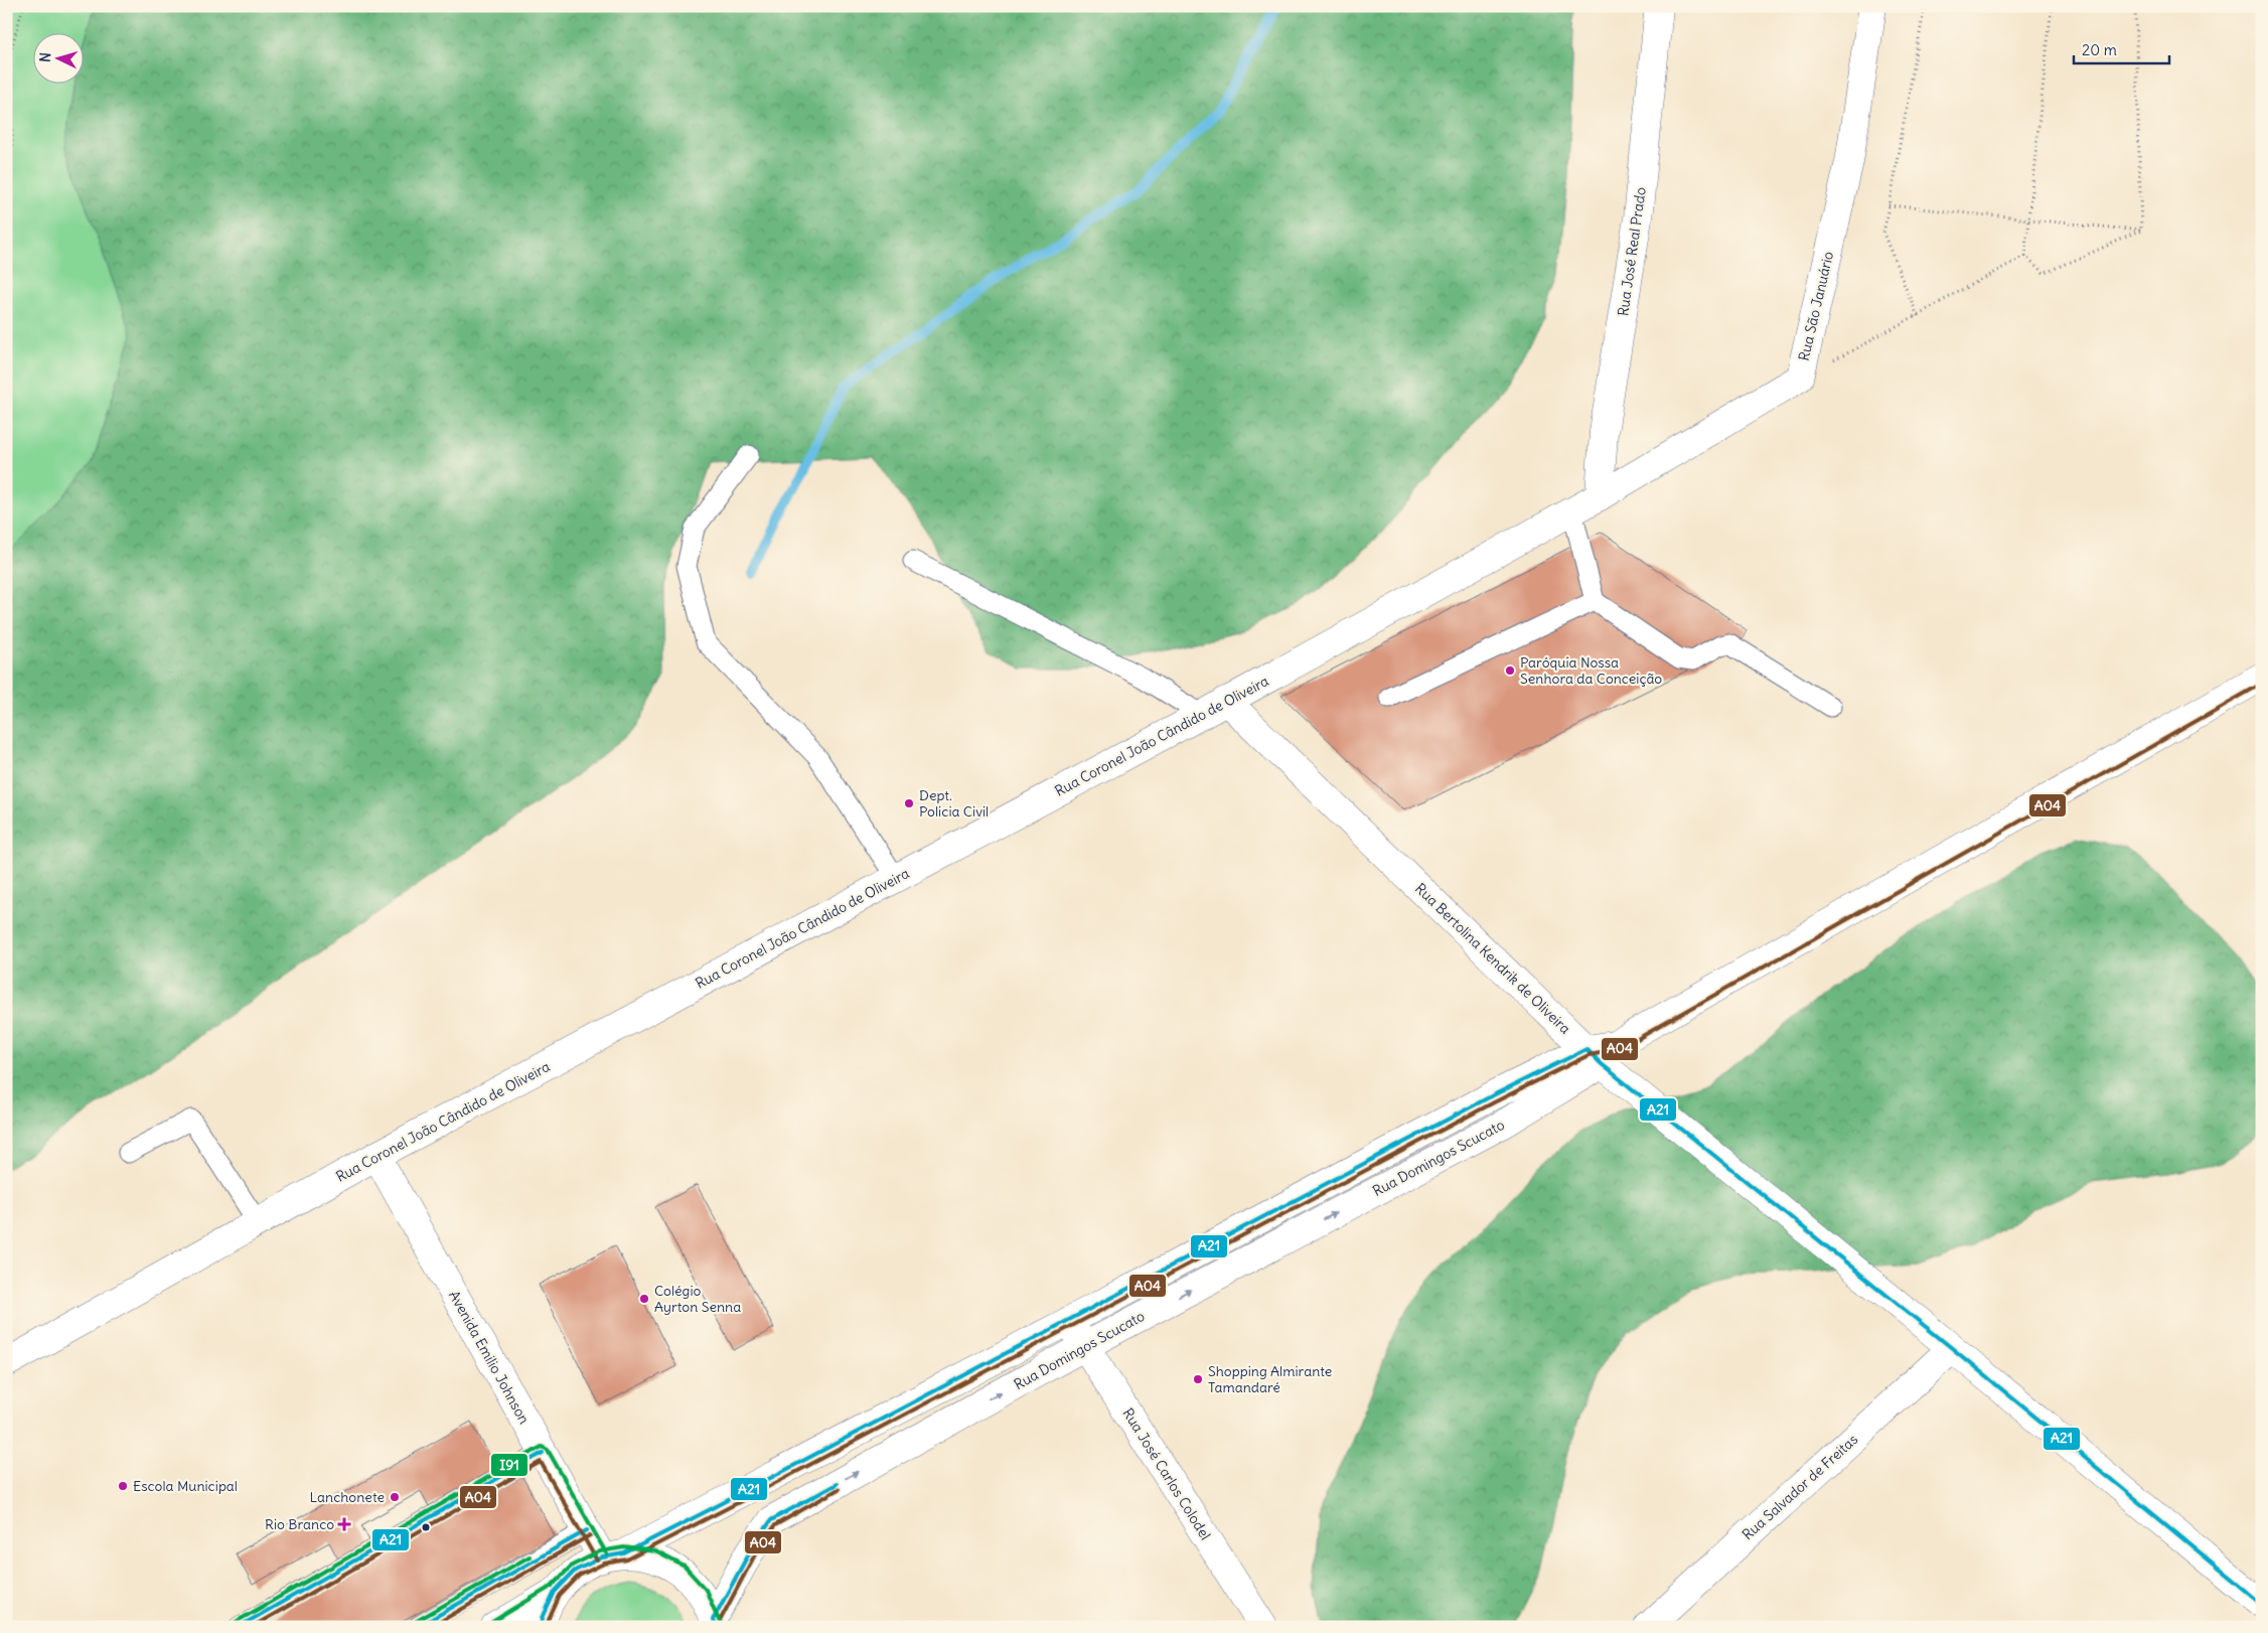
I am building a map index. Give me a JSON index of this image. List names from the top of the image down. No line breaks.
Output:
{"streets":{"street":["Rua José Real Prado","Rua São Januário","Rua Coronel João Cândido de Oliveira","Rua Bertolina Kendrik de Oliveira","Rua Domingos Scucato","Avenida Emilio Johnson","Rua José Carlos Colodel","Rua Salvador de Freitas"]},"crossings":[["Rua José Real Prado","Rua São Januário"],["Rua José Real Prado","Rua Coronel João Cândido de Oliveira"],["Rua São Januário","Rua Coronel João Cândido de Oliveira"],["Rua Coronel João Cândido de Oliveira","Rua Bertolina Kendrik de Oliveira"],["Rua Coronel João Cândido de Oliveira","Avenida Emilio Johnson"],["Rua Bertolina Kendrik de Oliveira","Rua Domingos Scucato"],["Rua Bertolina Kendrik de Oliveira","Rua Salvador de Freitas"],["Rua Domingos Scucato","Avenida Emilio Johnson"],["Rua Domingos Scucato","Rua José Carlos Colodel"]],"places":{"other":["Paróquia Nossa Senhora da Conceição","Dept. Policia Civil","Colégio Ayrton Senna","Shopping Almirante Tamandaré","Escola Municipal","Lanchonete"],"health":["Rio Branco"]},"lines":["transit line A04","transit line A21","transit line I91"],"scale_bar":"20 m","north":"left"}
